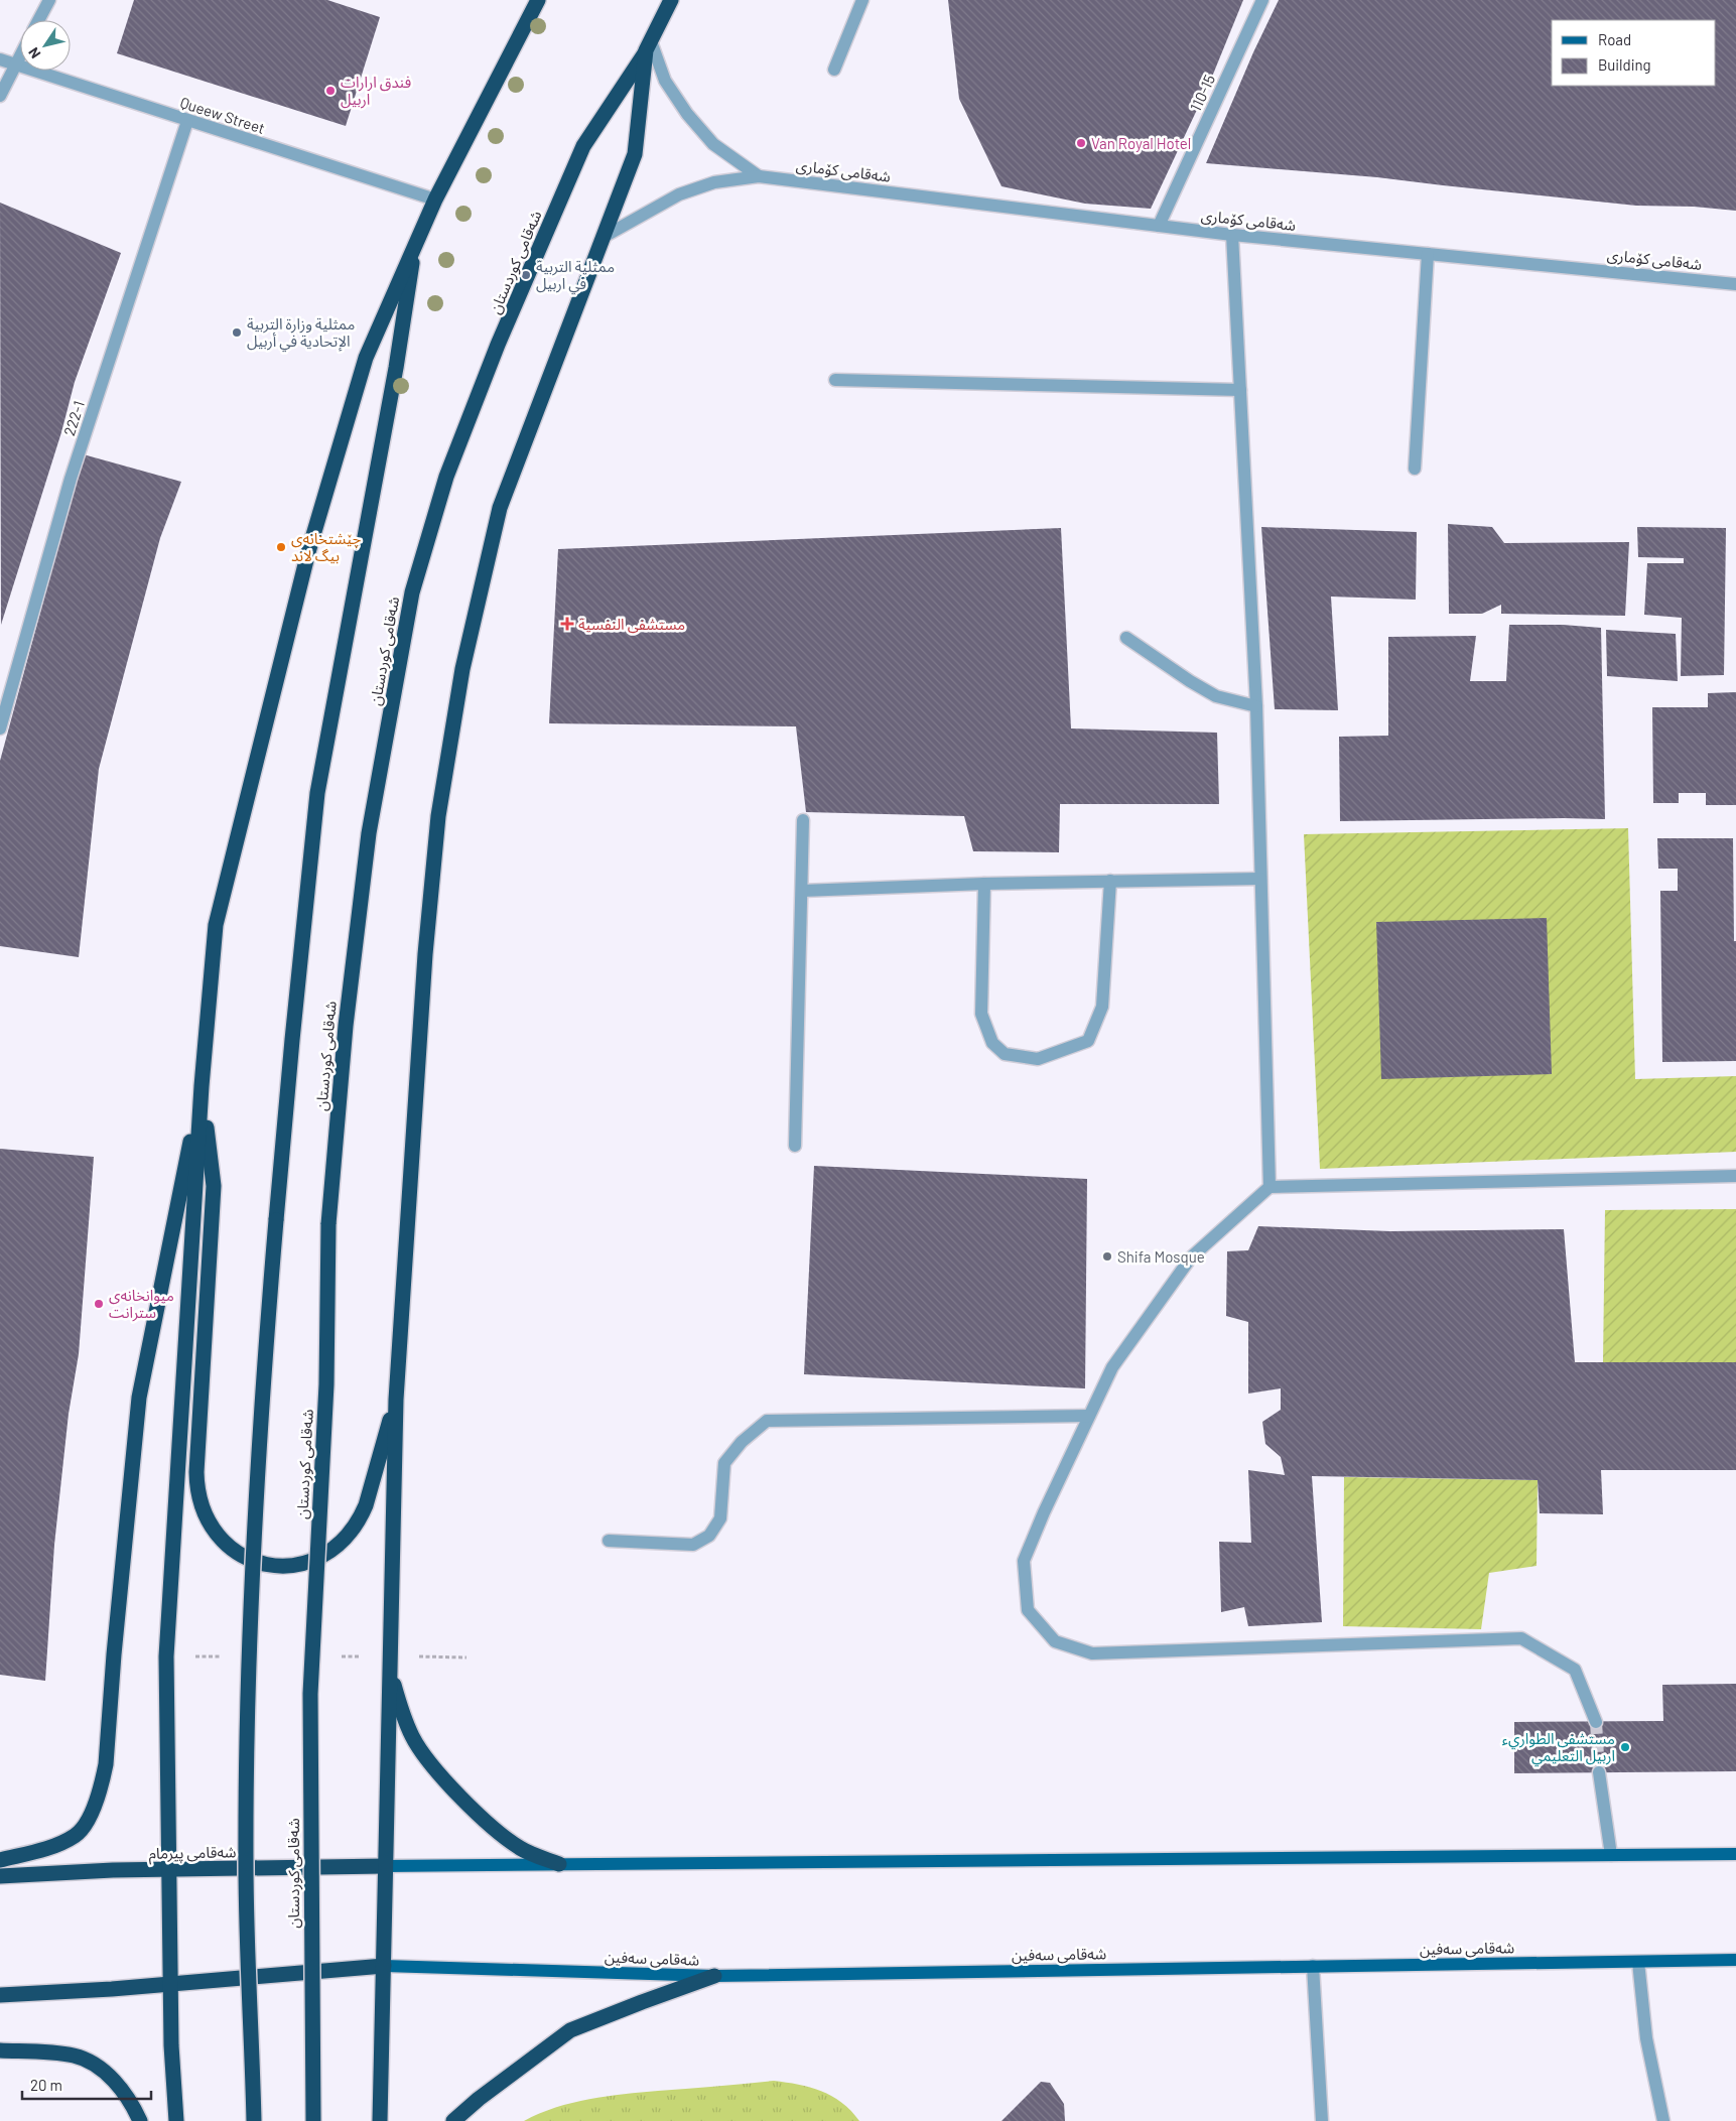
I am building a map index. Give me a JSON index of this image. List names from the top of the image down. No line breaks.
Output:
{"streets":{"highway":["شەقامی کوردستان","شەقامی پیرمام"],"main road":["شەقامی سەفین"],"street":["110-15","Queew Street","شەقامی کۆماری","222-1"]},"crossings":[["110-15","شەقامی کۆماری"],["Queew Street","222-1"],["شەقامی کۆماری","شەقامی کوردستان"],["شەقامی کوردستان","شەقامی پیرمام"],["شەقامی کوردستان","شەقامی سەفین"]],"places":{"other":["فندق ارارات اربيل","Van Royal Hotel","ممثلية التربية في اربيل","ممثلية وزارة التربية الإتحادية في أربيل","چێشتخانەی بیگ لاند","Shifa Mosque","میوانخانەی سترانت","مستشفى الطواريء اربيل التعليمي"],"health":["مستشفى النفسية"]},"legend":["Road","Building"],"scale_bar":"20 m","north":"bottom left"}
